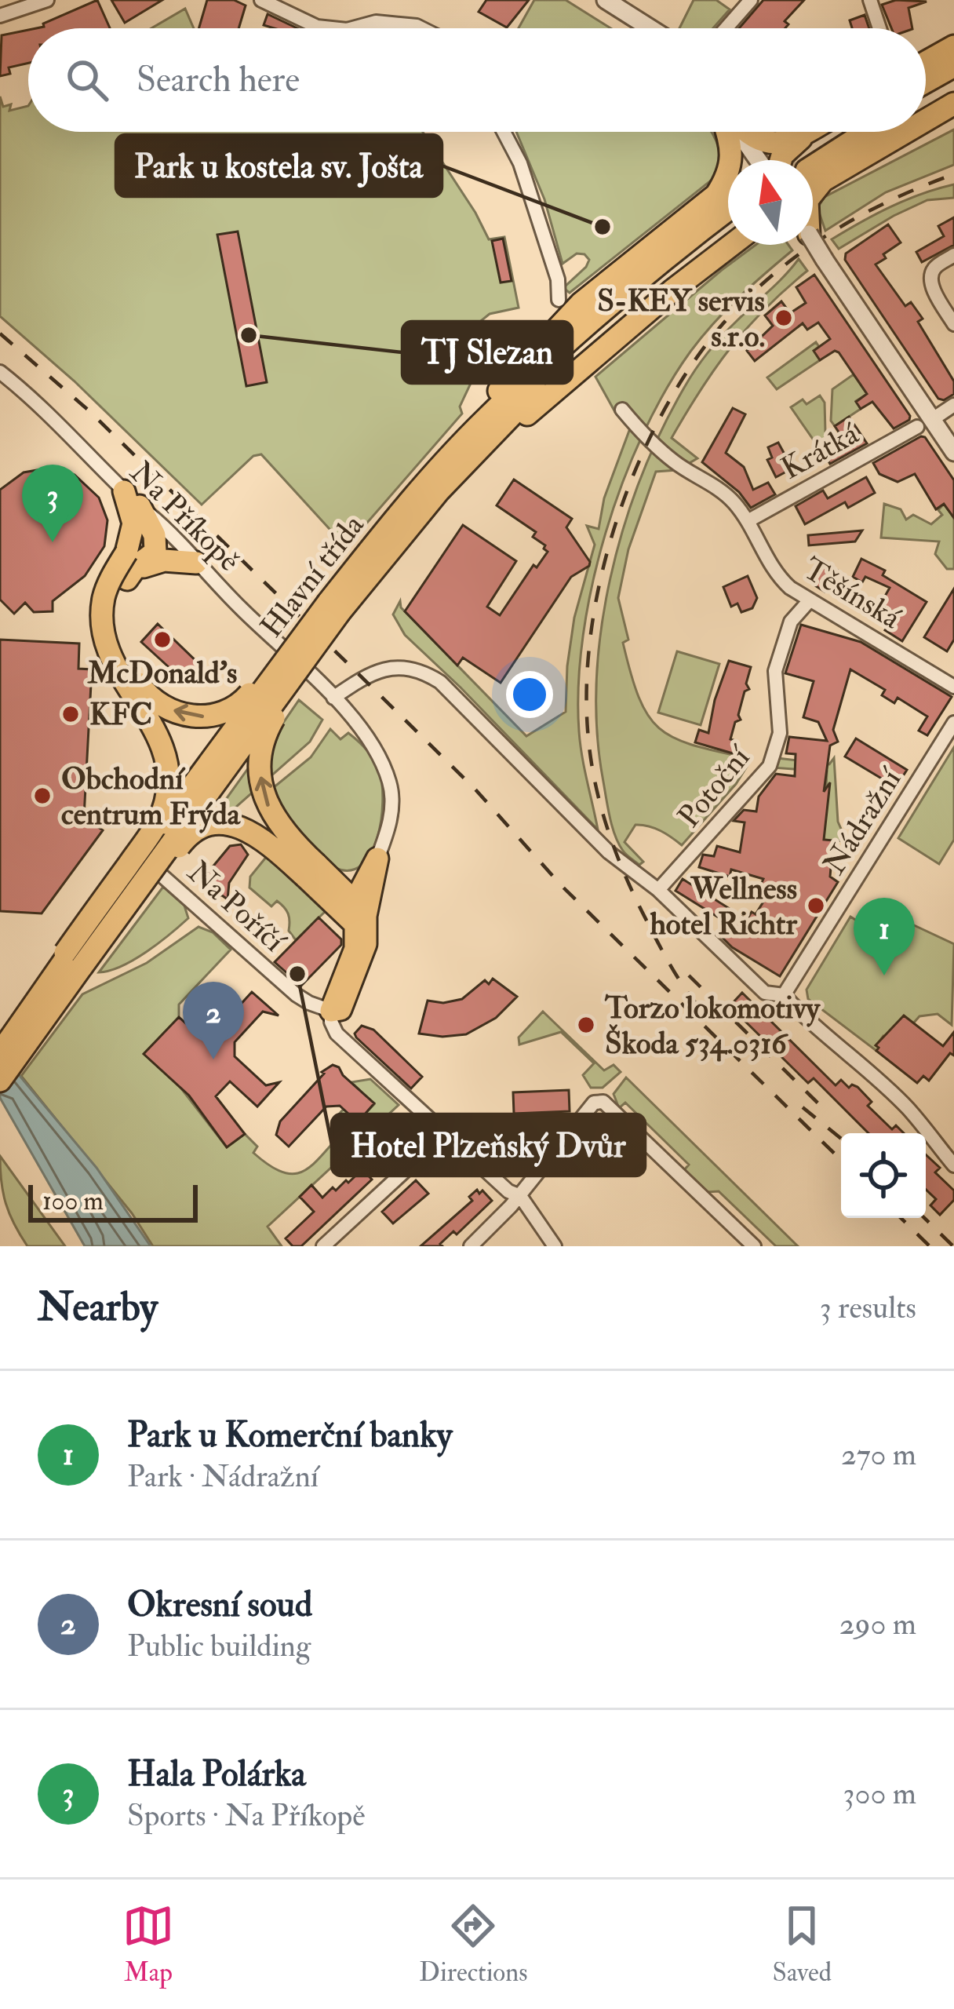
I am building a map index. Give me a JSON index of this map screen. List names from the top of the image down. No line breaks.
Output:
{"streets":{"main road":["Hlavní třída"],"street":["Krátká","Na Příkopě","Těšínská","Potoční","Nádražní","Na Poříčí"]},"crossings":[["Krátká","Těšínská"],["Těšínská","Potoční"]],"places":["Park u kostela sv. Jošta","S-KEY servis s.r.o.","TJ Slezan","McDonald's","KFC","Obchodní centrum Frýda","Wellness hotel Richtr","Hotel Plzeňský Dvůr","Torzo lokomotivy Škoda 534.0316"],"scale_bar":"100 m","north":"top","page":{"search":"Search here","pins":["3","1","2"],"scale":"100 m","heading":["Nearby","3 results"],"list":[{"mark":"1","name":"Park u Komerční banky","note":"Park · Nádražní","value":"270 m"},{"mark":"2","name":"Okresní soud","note":"Public building","value":"290 m"},{"mark":"3","name":"Hala Polárka","note":"Sports · Na Příkopě","value":"300 m"}],"nav":["Map","Directions","Saved"]}}
